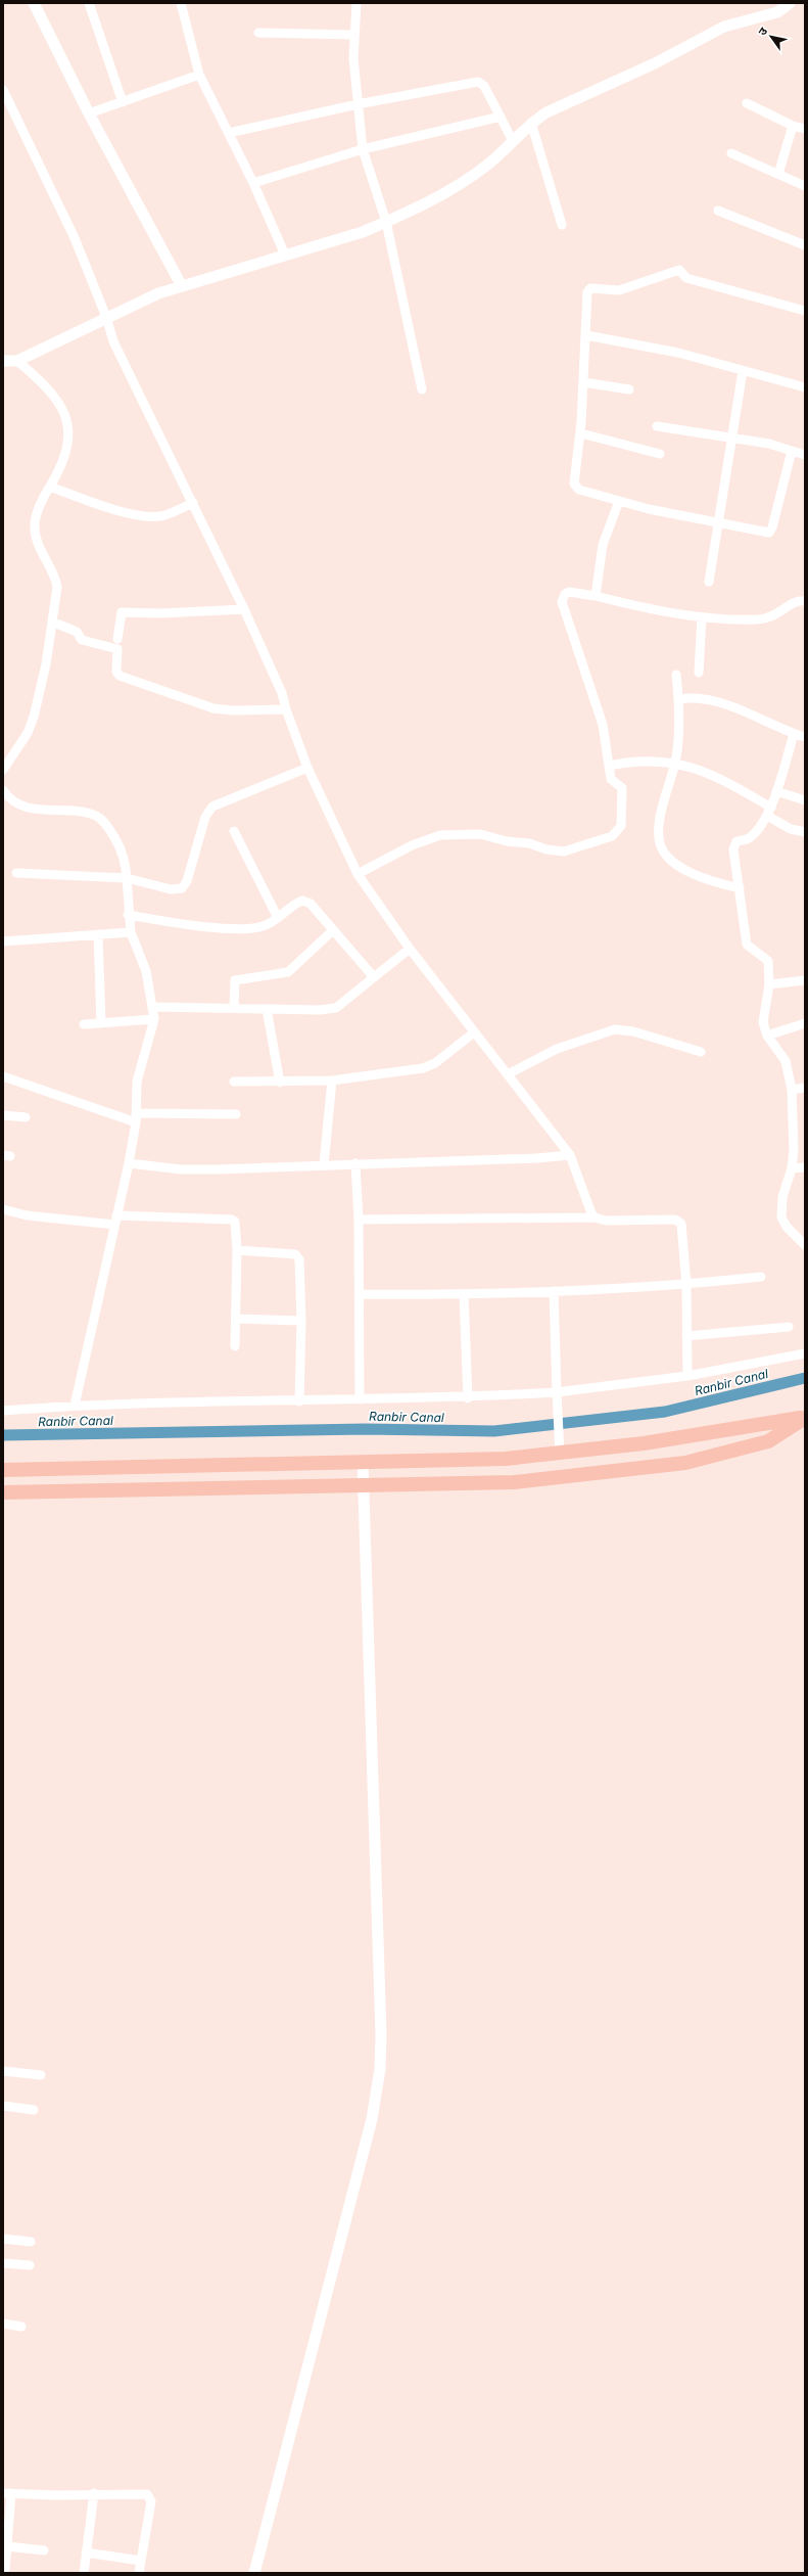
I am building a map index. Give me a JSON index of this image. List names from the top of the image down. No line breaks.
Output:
{"water":["Ranbir Canal"],"north":"top left"}
